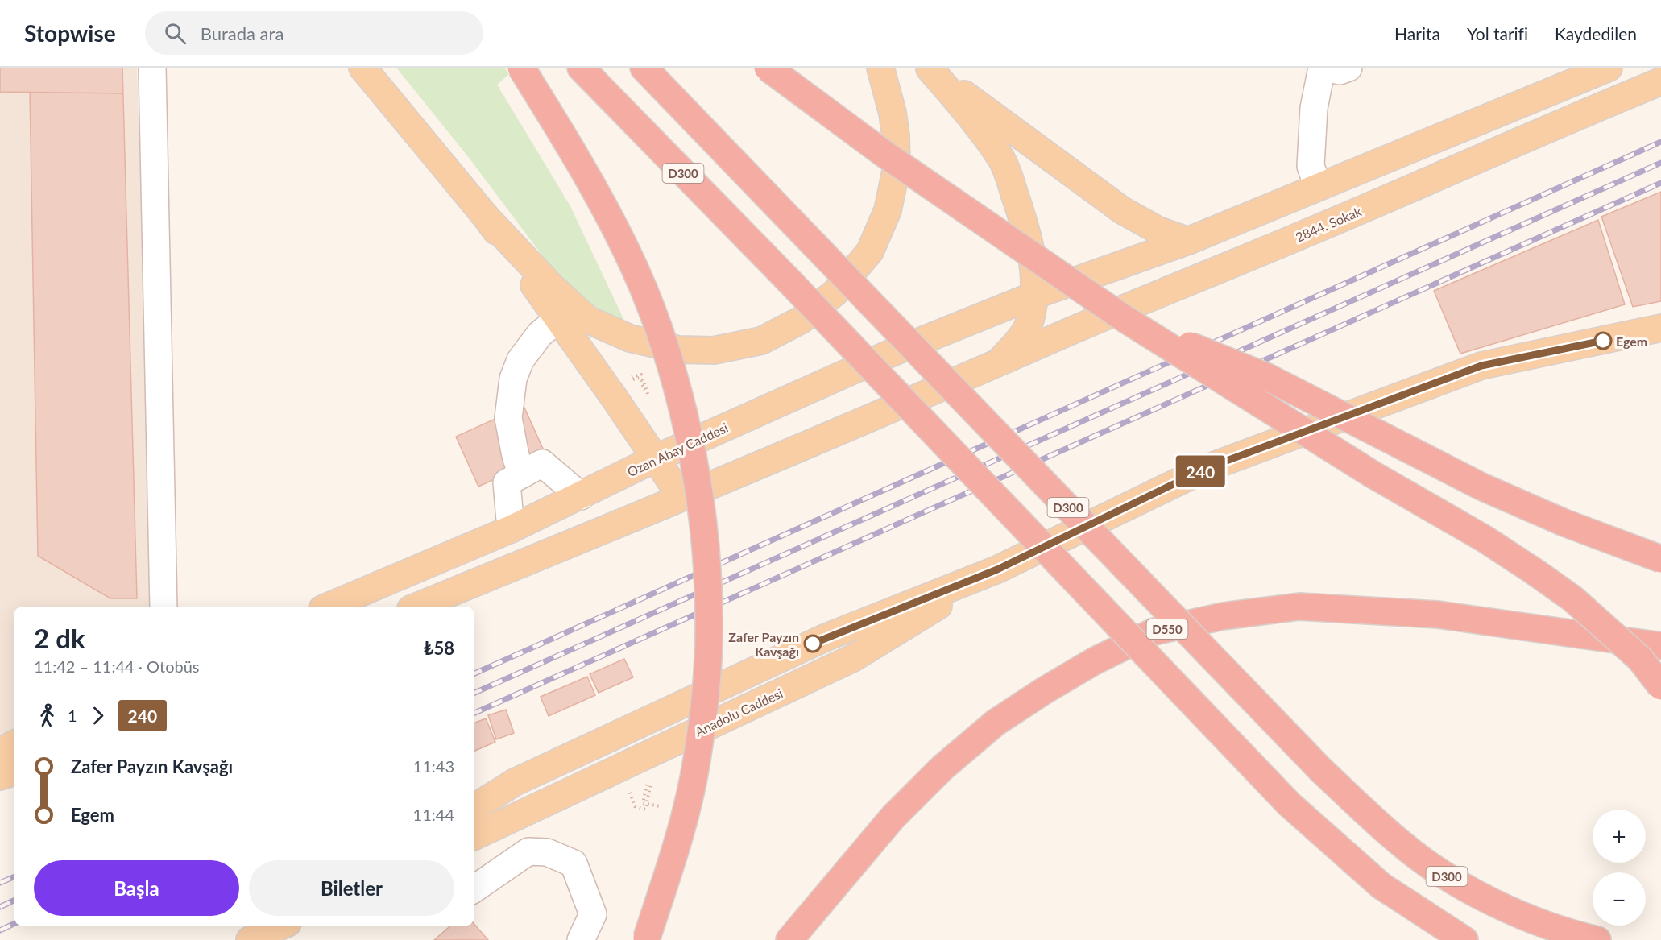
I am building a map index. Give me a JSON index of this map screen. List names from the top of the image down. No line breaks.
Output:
{"streets":{"highway":["D300","D550"],"main road":["2844. Sokak","Ozan Abay Caddesi","Anadolu Caddesi"]},"places":["Egem","Zafer Payzın Kavşağı"],"lines":["bus line 240"],"page":{"header":"Stopwise","search":"Burada ara","nav":["Harita","Yol tarifi","Kaydedilen"],"on_map":"240","heading":["2 dk","11:42 – 11:44 · Otobüs","₺58"],"legs":["1","240"],"list":[{"name":"Zafer Payzın Kavşağı","value":"11:43"},{"name":"Egem","value":"11:44"}],"map_buttons":["+","−"],"buttons":["Başla","Biletler"]}}
